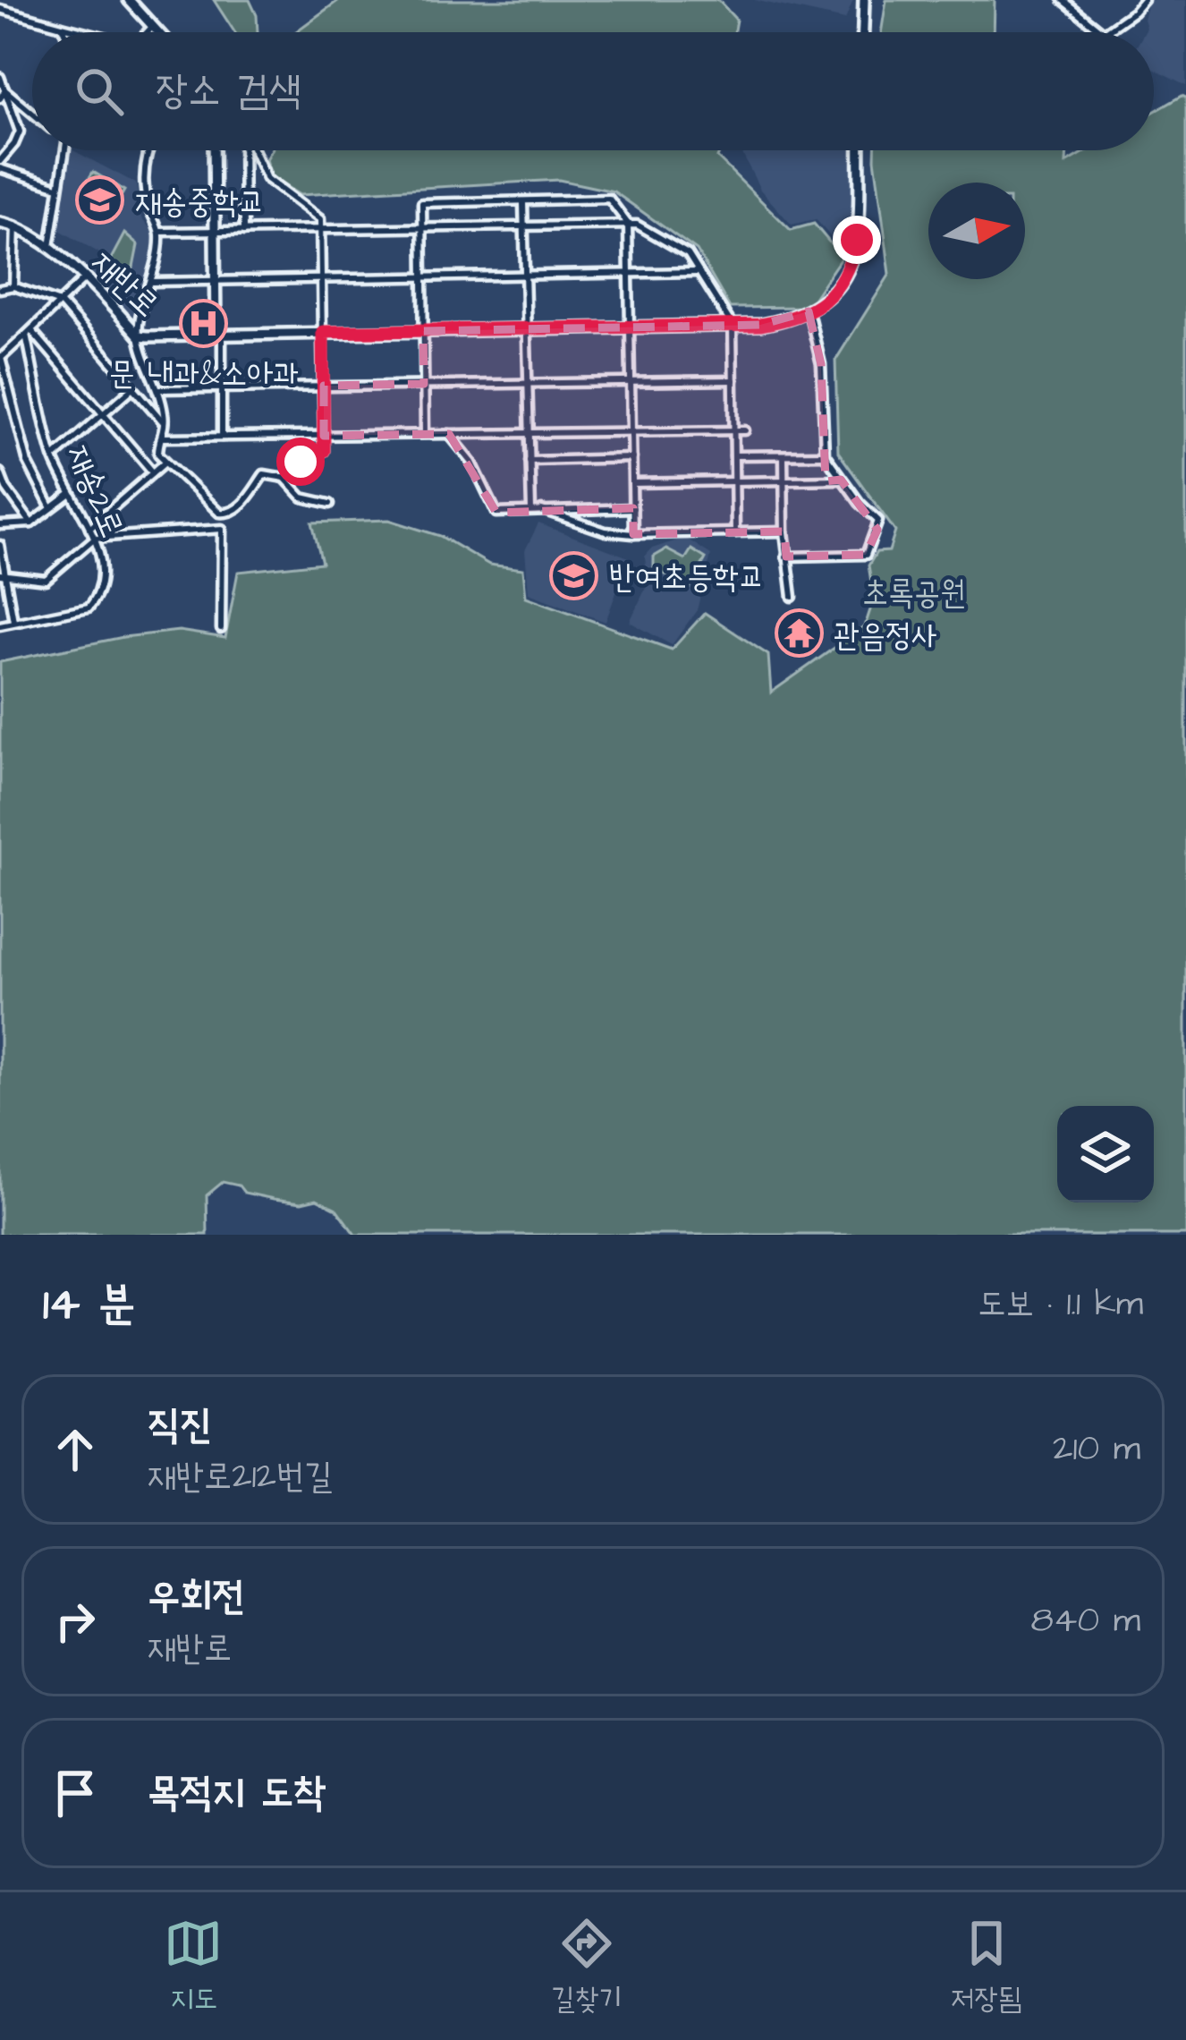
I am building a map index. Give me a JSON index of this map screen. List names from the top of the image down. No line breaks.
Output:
{"streets":{"main road":["재반로"],"street":["재송2로"]},"parks":["초록공원"],"places":{"school or university":["재송중학교","반여초등학교"],"hospital":["문 내과&소아과"],"temple":["관음정사"]},"north":"right","page":{"search":"장소 검색","heading":["14 분","도보 · 1.1 km"],"list":[["직진","재반로212번길","210 m"],["우회전","재반로","840 m"],"목적지 도착"],"nav":["지도","길찾기","저장됨"]}}
